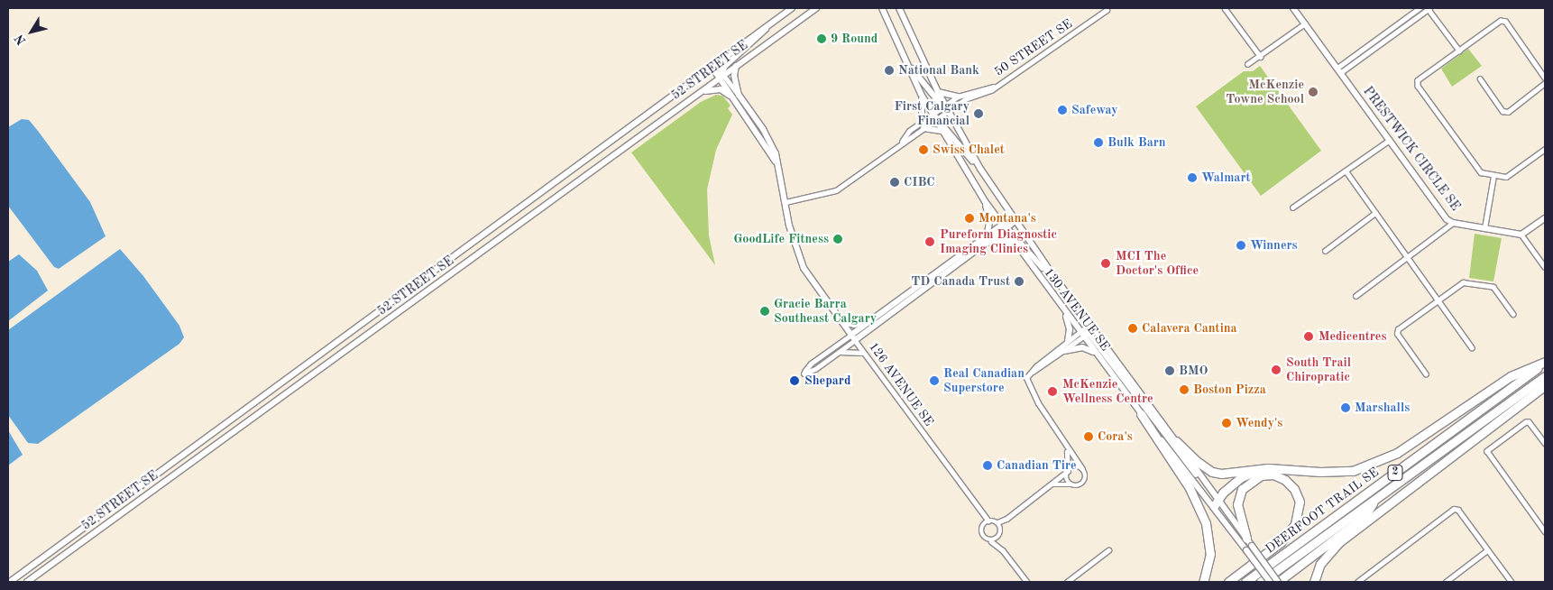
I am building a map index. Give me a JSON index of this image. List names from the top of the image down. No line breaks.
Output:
{"streets":{"highway":["2","DEERFOOT TRAIL SE"],"main road":["52 STREET SE","PRESTWICK CIRCLE SE","130 AVENUE SE","126 AVENUE SE"],"street":["50 STREET SE"]},"crossings":[["50 STREET SE","130 AVENUE SE"],["50 STREET SE","126 AVENUE SE"],["52 STREET SE","126 AVENUE SE"]],"places":["9 Round","National Bank","McKenzie Towne School","Safeway","First Calgary Financial","Bulk Barn","Swiss Chalet","Walmart","CIBC","Montana's","GoodLife Fitness","Pureform Diagnostic Imaging Clinics","Winners","MCI The Doctor's Office","TD Canada Trust","Gracie Barra Southeast Calgary","Calavera Cantina","Medicentres","South Trail Chiropratic","BMO","Shepard","Real Canadian Superstore","Boston Pizza","McKenzie Wellness Centre","Marshalls","Wendy's","Cora's","Canadian Tire"],"north":"bottom left"}
